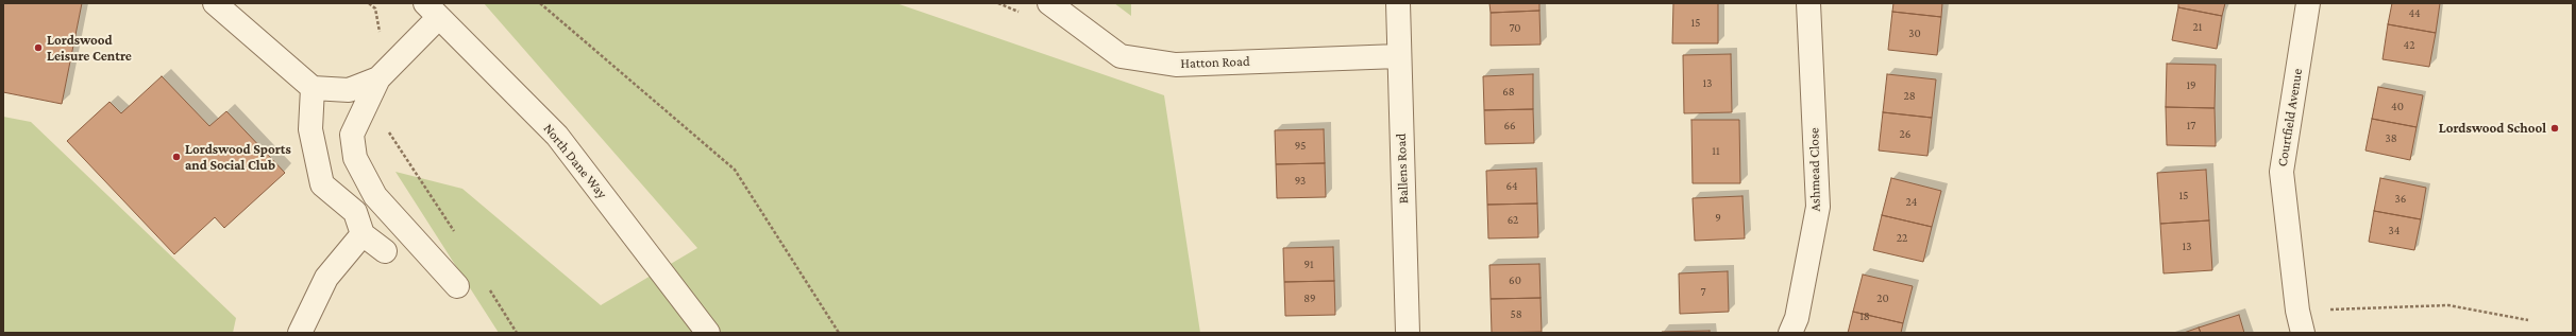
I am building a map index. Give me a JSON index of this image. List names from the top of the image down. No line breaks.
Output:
{"streets":{"street":["Hatton Road","Courtfield Avenue","North Dane Way","Ballens Road","Ashmead Close"]},"crossings":[["Hatton Road","Ballens Road"]],"places":["Lordswood Leisure Centre","Lordswood School","Lordswood Sports and Social Club"],"house_numbers":["44","15","21","70","30","42","13","19","68","28","40","66","17","26","38","95","11","93","64","15","36","24","9","62","34","22","13","91","60","7","89","20","58","18"]}
